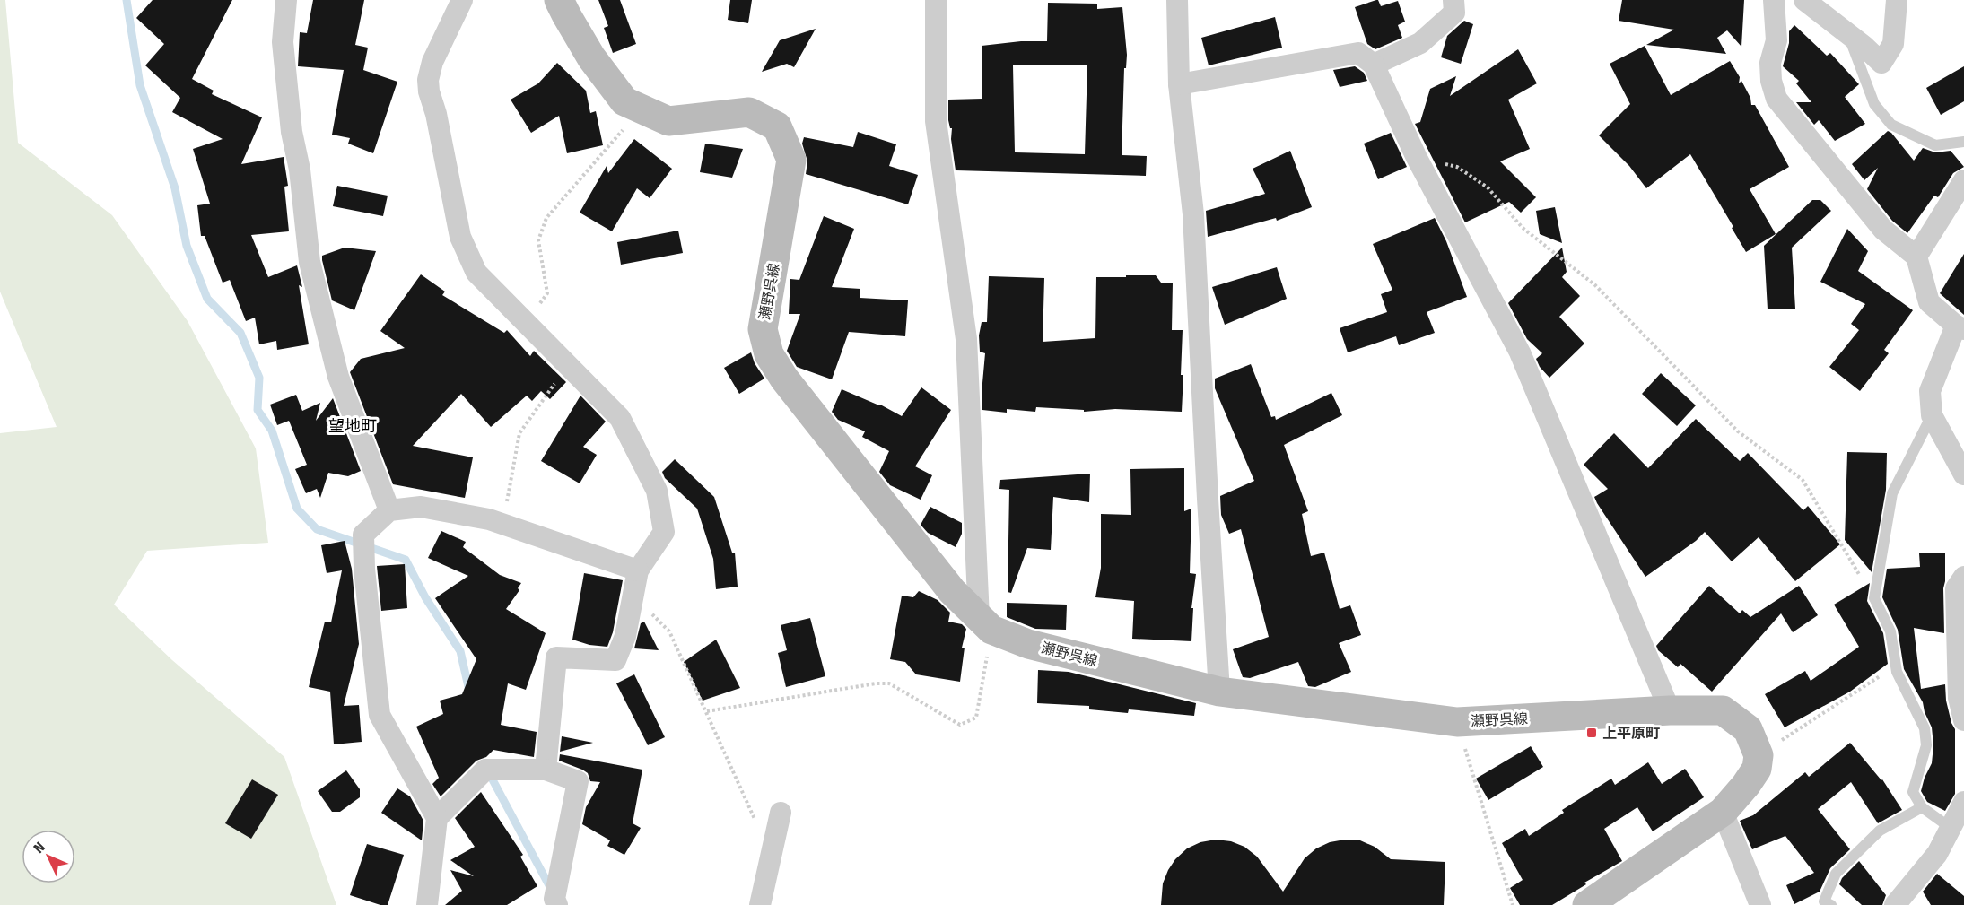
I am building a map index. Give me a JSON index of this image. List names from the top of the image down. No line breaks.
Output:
{"streets":{"main road":["瀬野呉線"]},"districts":["望地町"],"places":{"transit":["上平原町"]},"north":"top left"}
